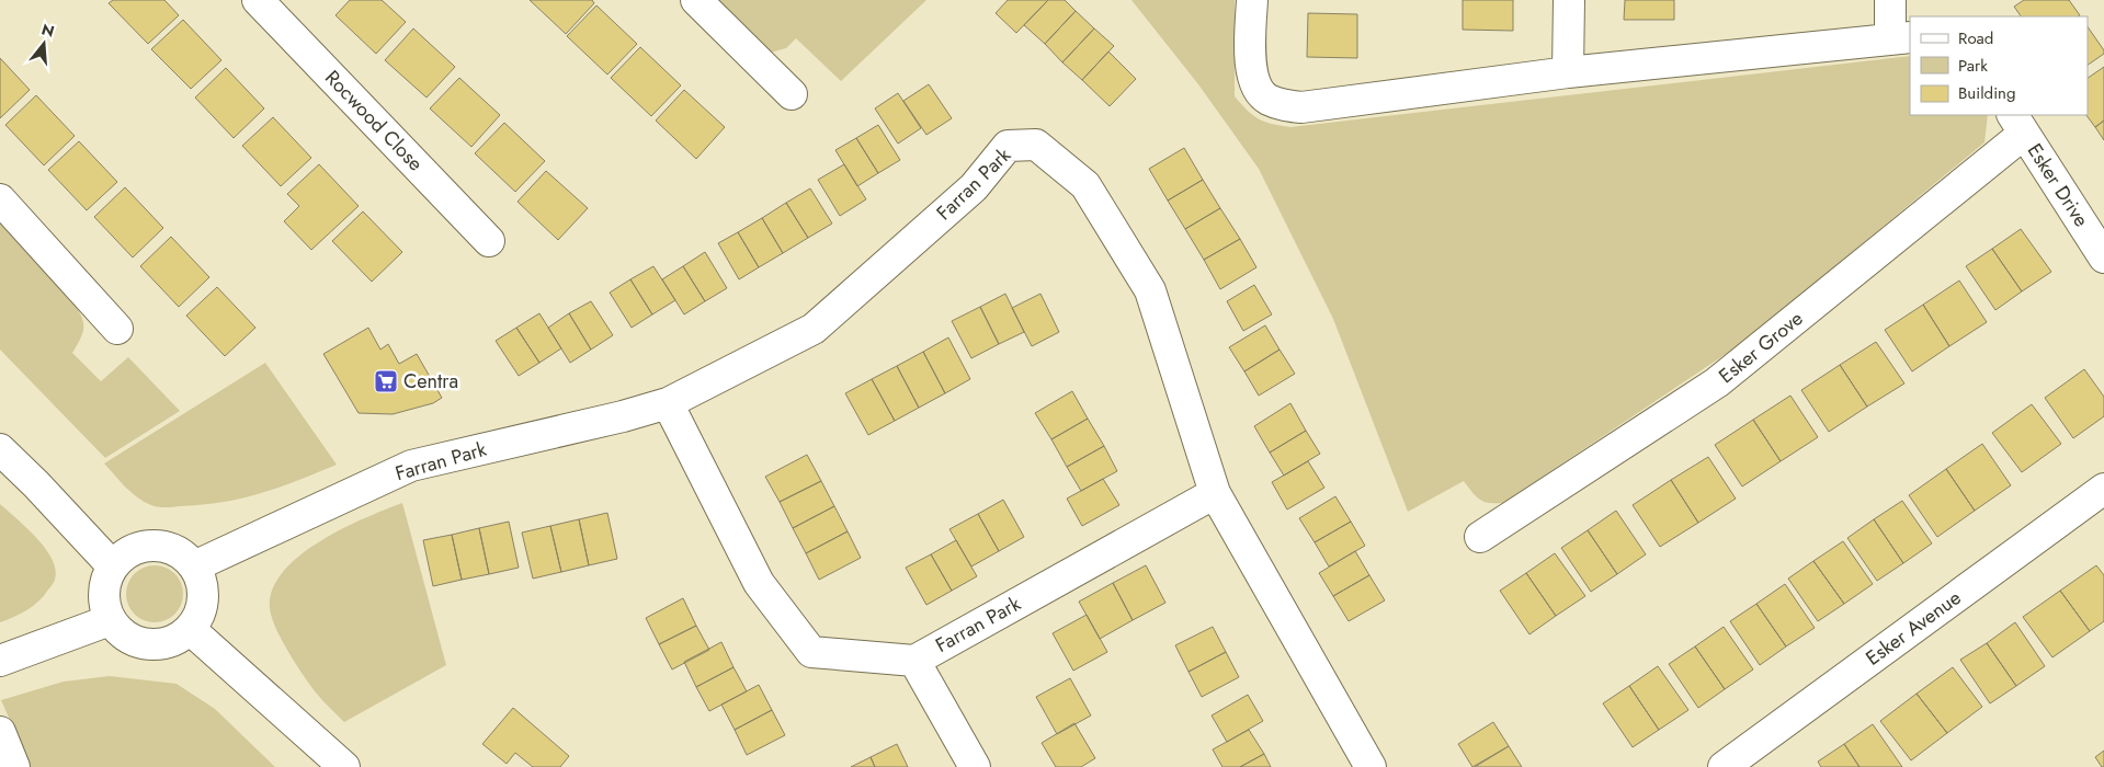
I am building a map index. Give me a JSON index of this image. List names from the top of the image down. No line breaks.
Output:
{"streets":{"street":["Rocwood Close","Farran Park","Esker Drive","Esker Grove","Esker Avenue"]},"crossings":[["Esker Drive","Esker Grove"]],"places":{"supermarket":["Centra"]},"legend":["Road","Park","Building"],"north":"top"}
